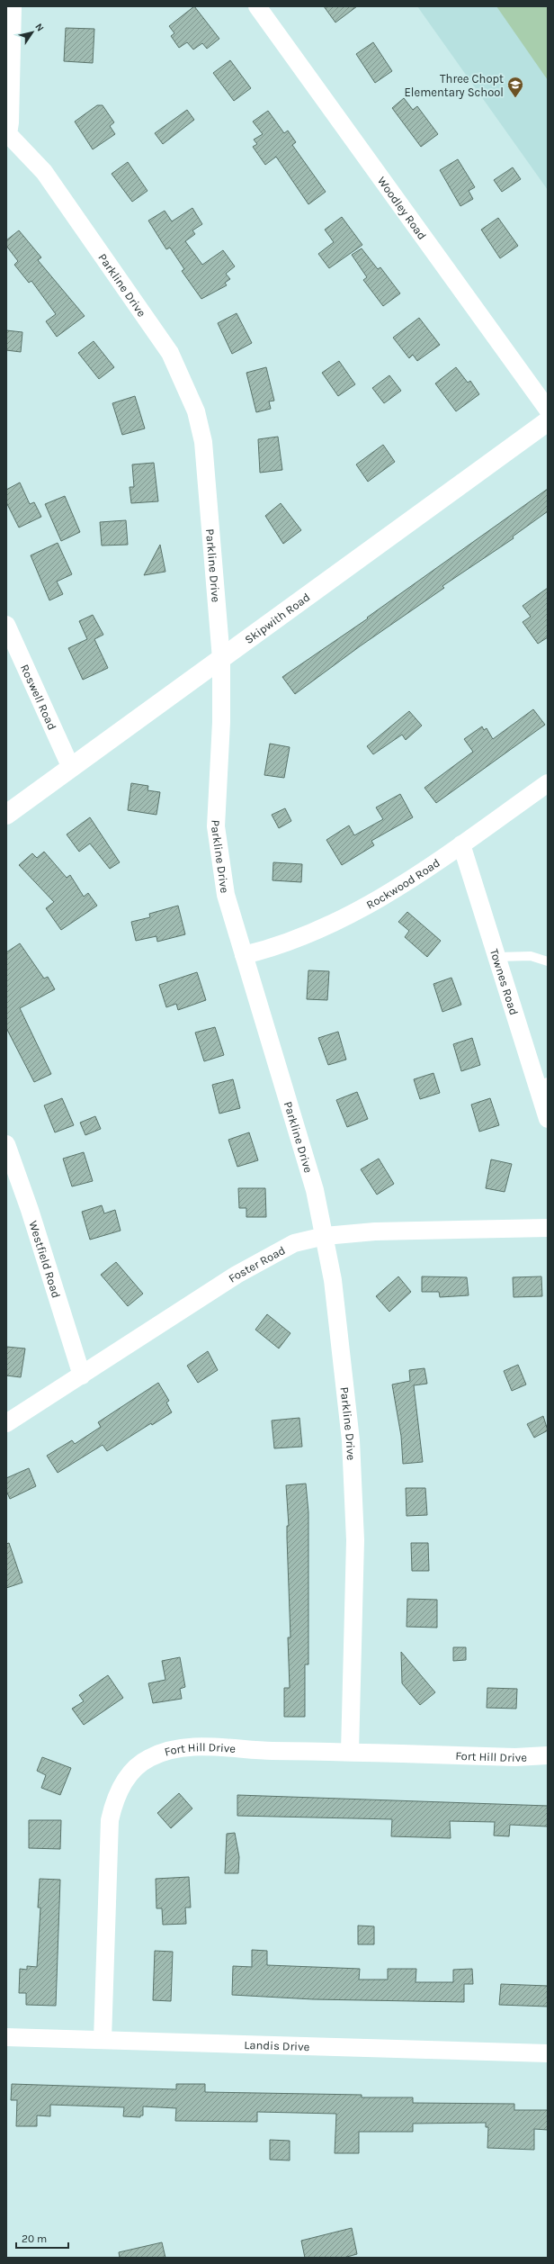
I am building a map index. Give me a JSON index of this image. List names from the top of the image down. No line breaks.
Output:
{"streets":{"main road":["Skipwith Road"],"street":["Woodley Road","Parkline Drive","Roswell Road","Rockwood Road","Townes Road","Westfield Road","Foster Road","Fort Hill Drive","Landis Drive"]},"crossings":[["Parkline Drive","Skipwith Road"],["Parkline Drive","Rockwood Road"],["Parkline Drive","Foster Road"],["Parkline Drive","Fort Hill Drive"],["Skipwith Road","Roswell Road"],["Rockwood Road","Townes Road"],["Westfield Road","Foster Road"],["Fort Hill Drive","Landis Drive"]],"places":{"school or university":["Three Chopt Elementary School"]},"scale_bar":"20 m","north":"top right"}
